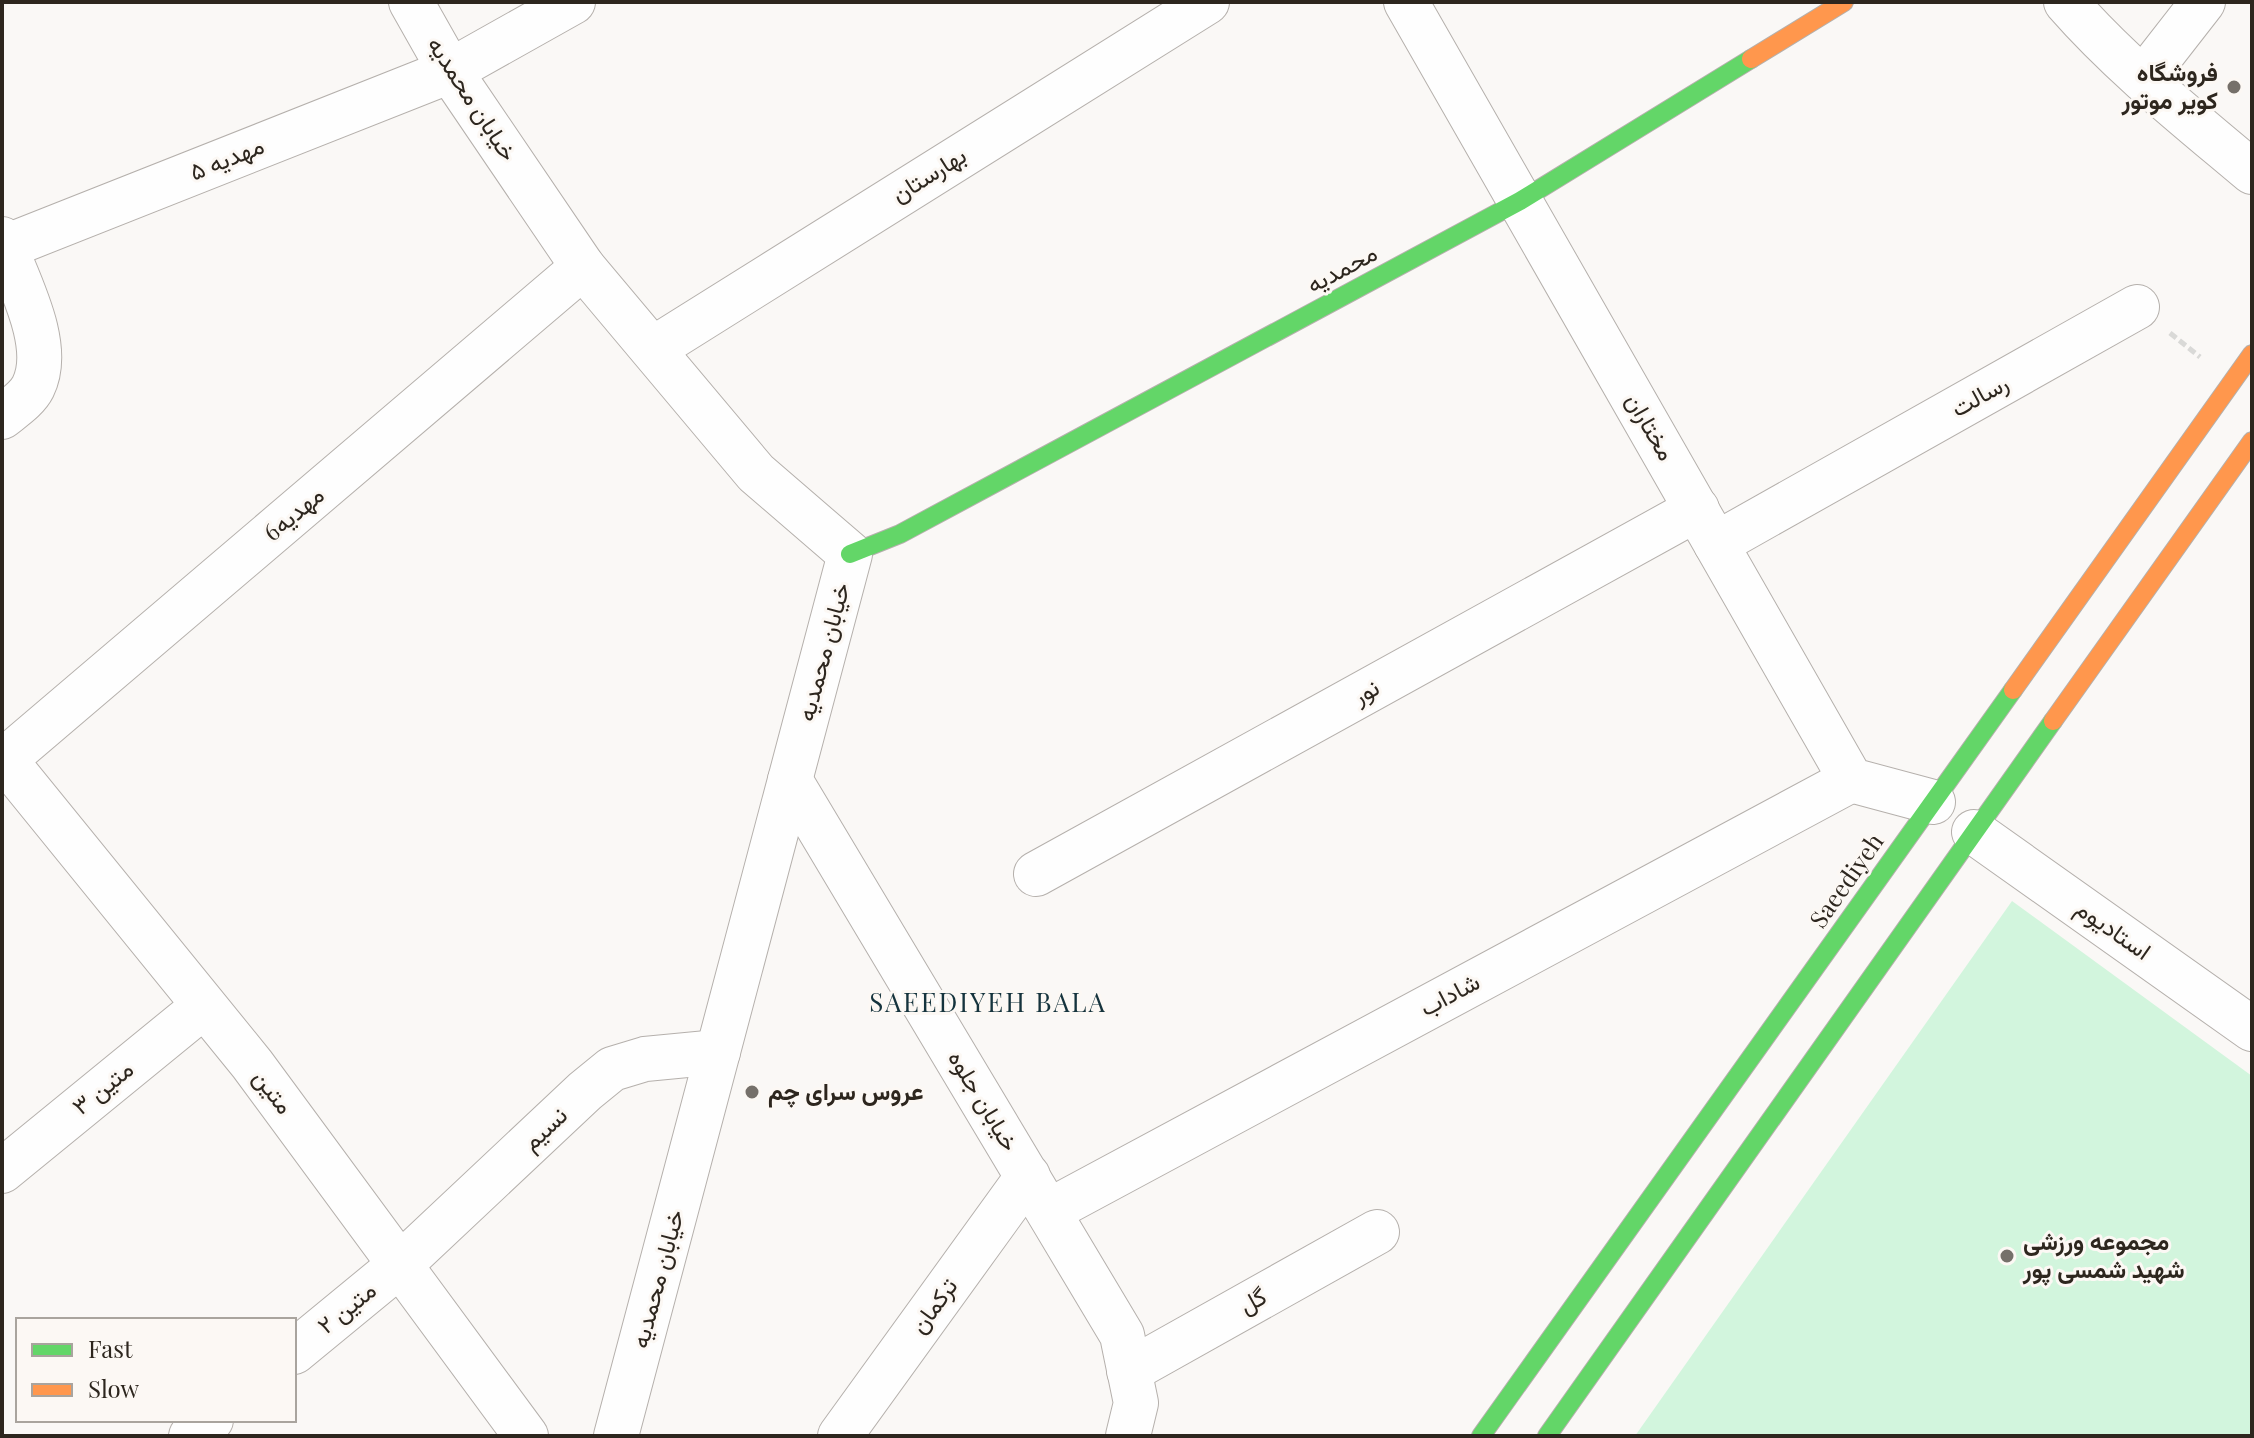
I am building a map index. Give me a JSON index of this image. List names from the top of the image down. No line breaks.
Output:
{"streets":{"main road":["محمدیه","Saeediyeh"],"street":["خیابان محمدیه","مهدیه ۵","بهارستان","رسالت","مختاران","مهدیه6","نور","استادیوم","شاداب","متین ۳","متین","خیابان جلوه","نسیم","گل","ترکمان","متین ۲"]},"crossings":[["خیابان محمدیه","مهدیه ۵"],["خیابان محمدیه","بهارستان"],["خیابان محمدیه","محمدیه"],["خیابان محمدیه","مهدیه6"],["خیابان محمدیه","خیابان جلوه"],["خیابان محمدیه","نسیم"],["محمدیه","مختاران"],["رسالت","مختاران"],["رسالت","نور"],["مختاران","نور"],["مختاران","شاداب"],["مهدیه6","متین"],["شاداب","خیابان جلوه"],["شاداب","ترکمان"],["متین ۳","متین"],["متین","نسیم"],["متین","متین ۲"],["خیابان جلوه","گل"],["خیابان جلوه","ترکمان"],["نسیم","متین ۲"]],"districts":["SAEEDIYEH BALA"],"places":["فروشگاه کویر موتور","عروس سرای چم","مجموعه ورزشی شهید شمسی پور"],"legend":["Fast","Slow"]}
